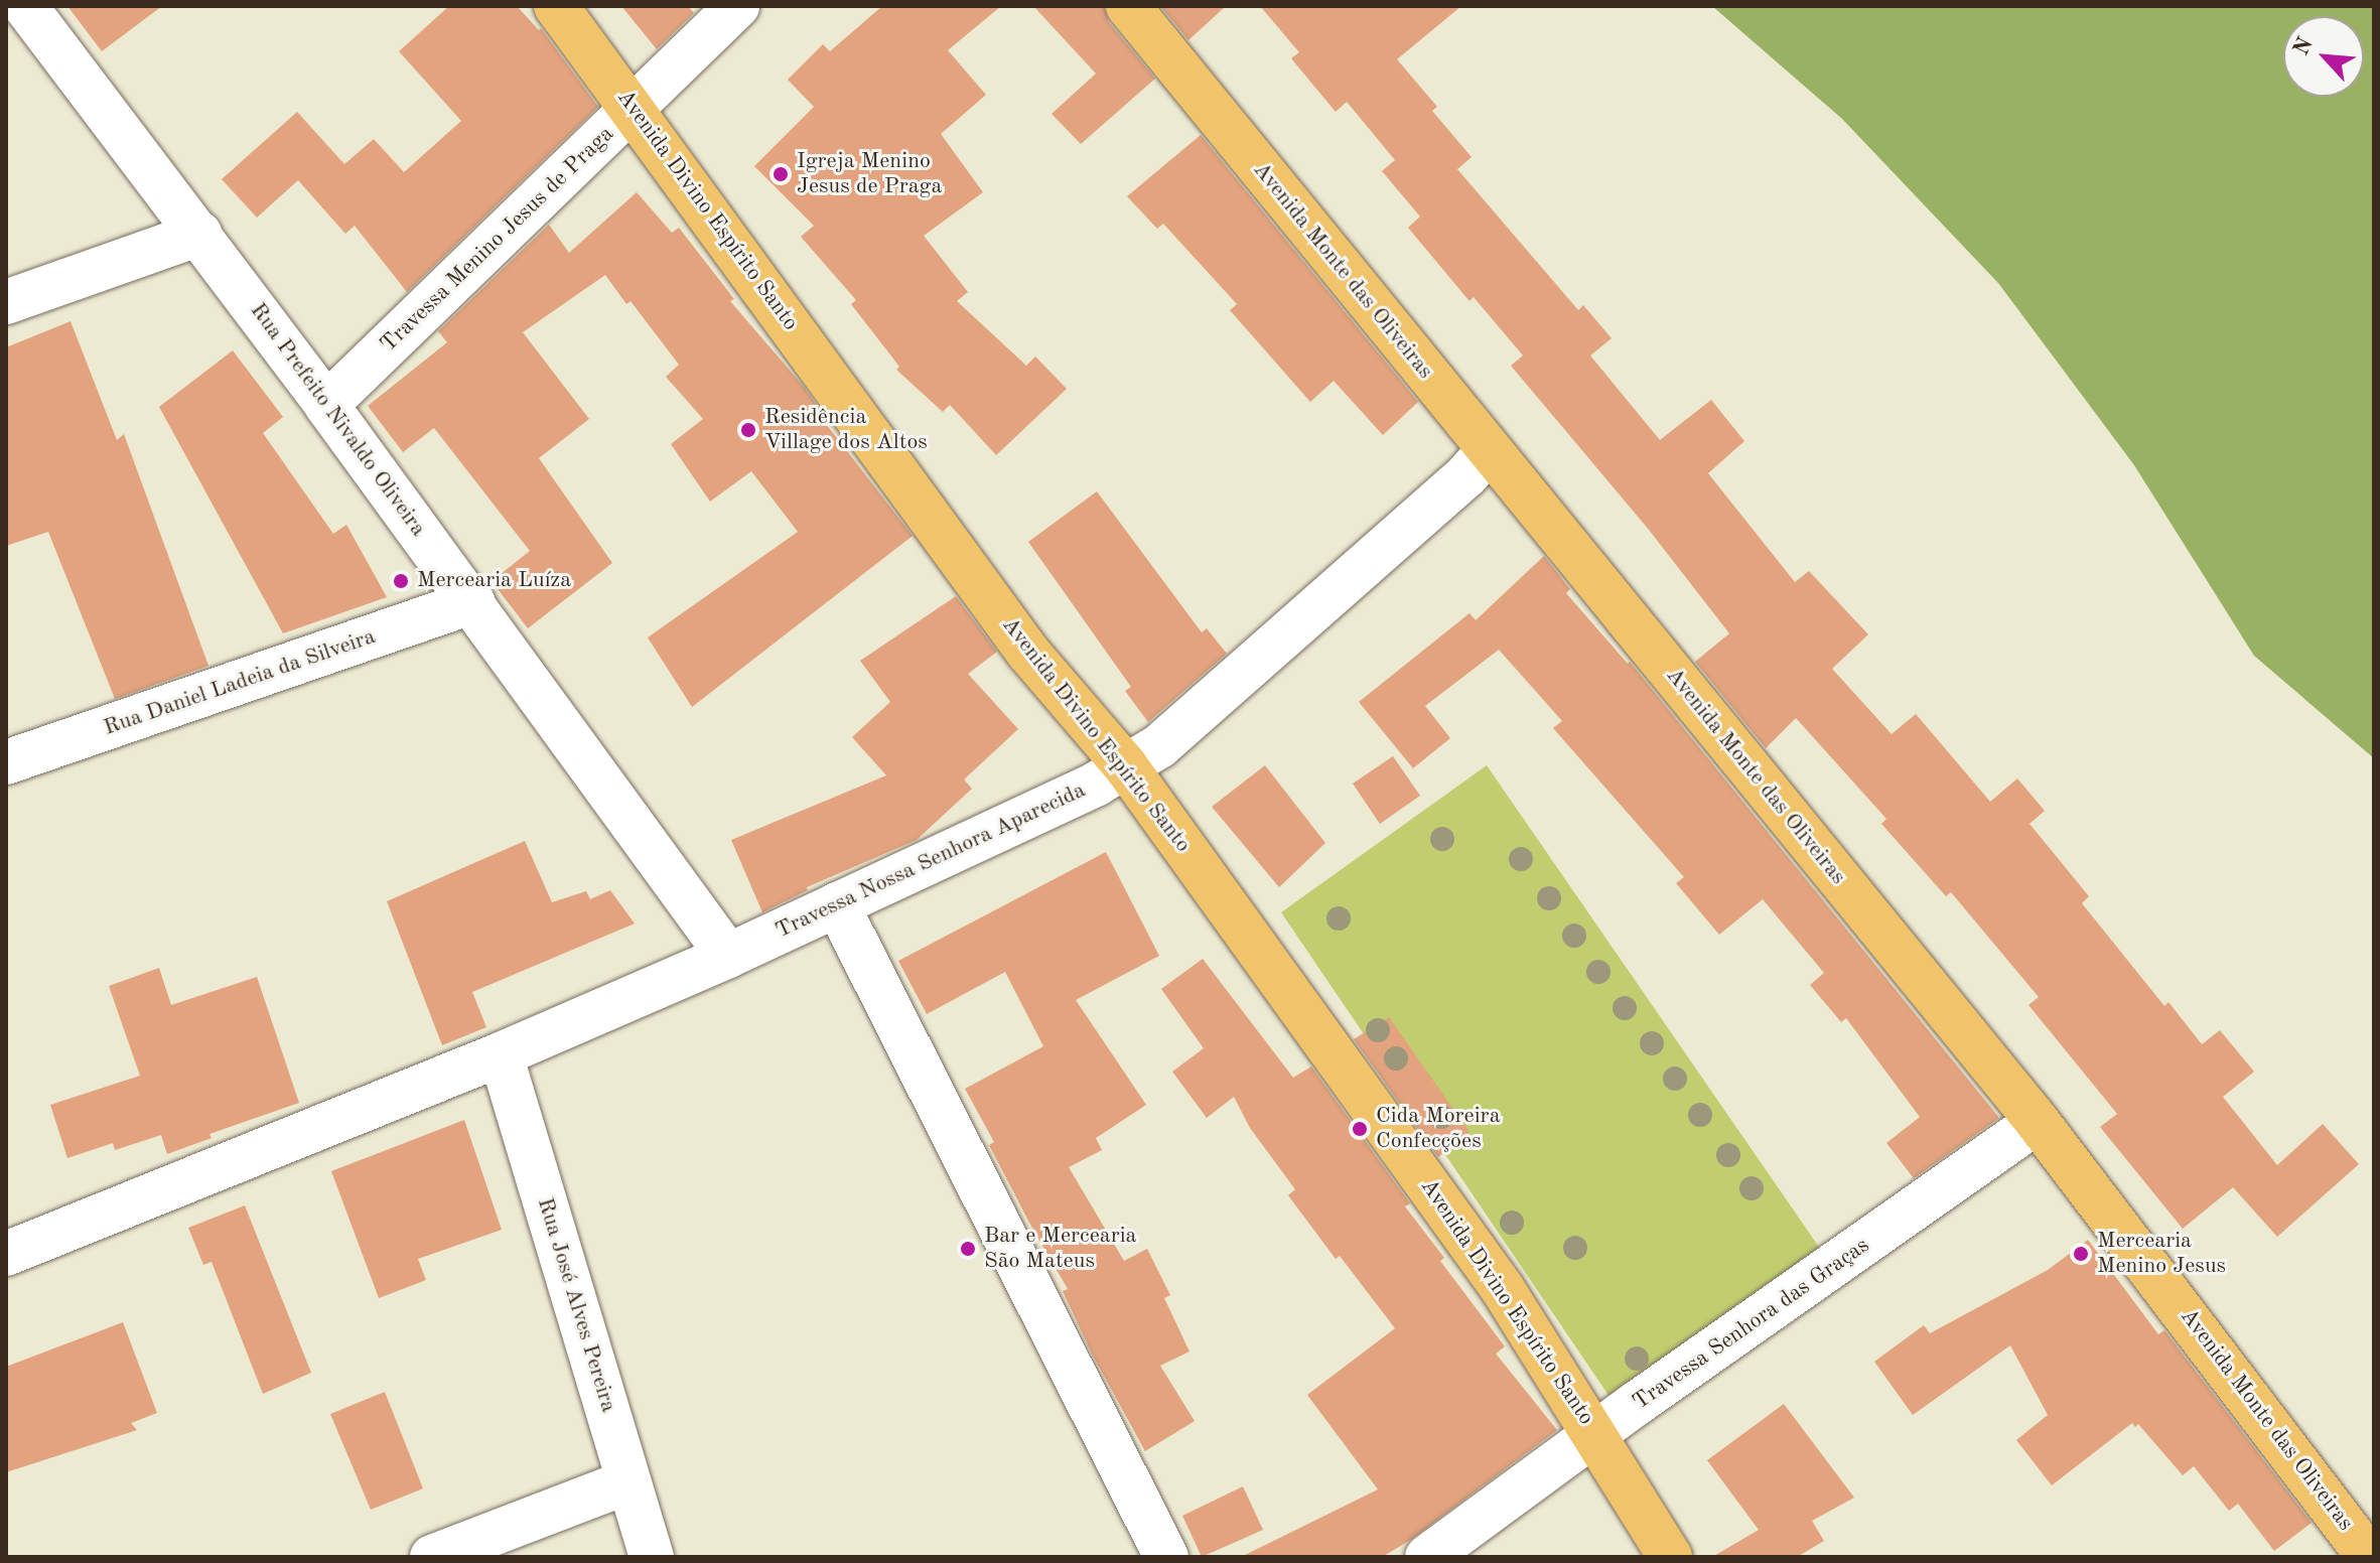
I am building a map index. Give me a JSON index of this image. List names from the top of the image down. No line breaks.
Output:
{"streets":{"main road":["Avenida Divino Espírito Santo","Avenida Monte das Oliveiras"],"street":["Travessa Menino Jesus de Praga","Rua Prefeito Nivaldo Oliveira","Rua Daniel Ladeia da Silveira","Travessa Nossa Senhora Aparecida","Rua José Alves Pereira","Travessa Senhora das Graças"]},"crossings":[["Avenida Divino Espírito Santo","Travessa Menino Jesus de Praga"],["Avenida Divino Espírito Santo","Travessa Nossa Senhora Aparecida"],["Avenida Divino Espírito Santo","Travessa Senhora das Graças"],["Travessa Menino Jesus de Praga","Rua Prefeito Nivaldo Oliveira"],["Avenida Monte das Oliveiras","Travessa Nossa Senhora Aparecida"],["Avenida Monte das Oliveiras","Travessa Senhora das Graças"],["Rua Prefeito Nivaldo Oliveira","Rua Daniel Ladeia da Silveira"],["Rua Prefeito Nivaldo Oliveira","Travessa Nossa Senhora Aparecida"],["Travessa Nossa Senhora Aparecida","Rua José Alves Pereira"]],"places":["Igreja Menino Jesus de Praga","Residência Village dos Altos","Mercearia Luíza","Cida Moreira Confecções","Bar e Mercearia São Mateus","Mercearia Menino Jesus"],"north":"top left"}
